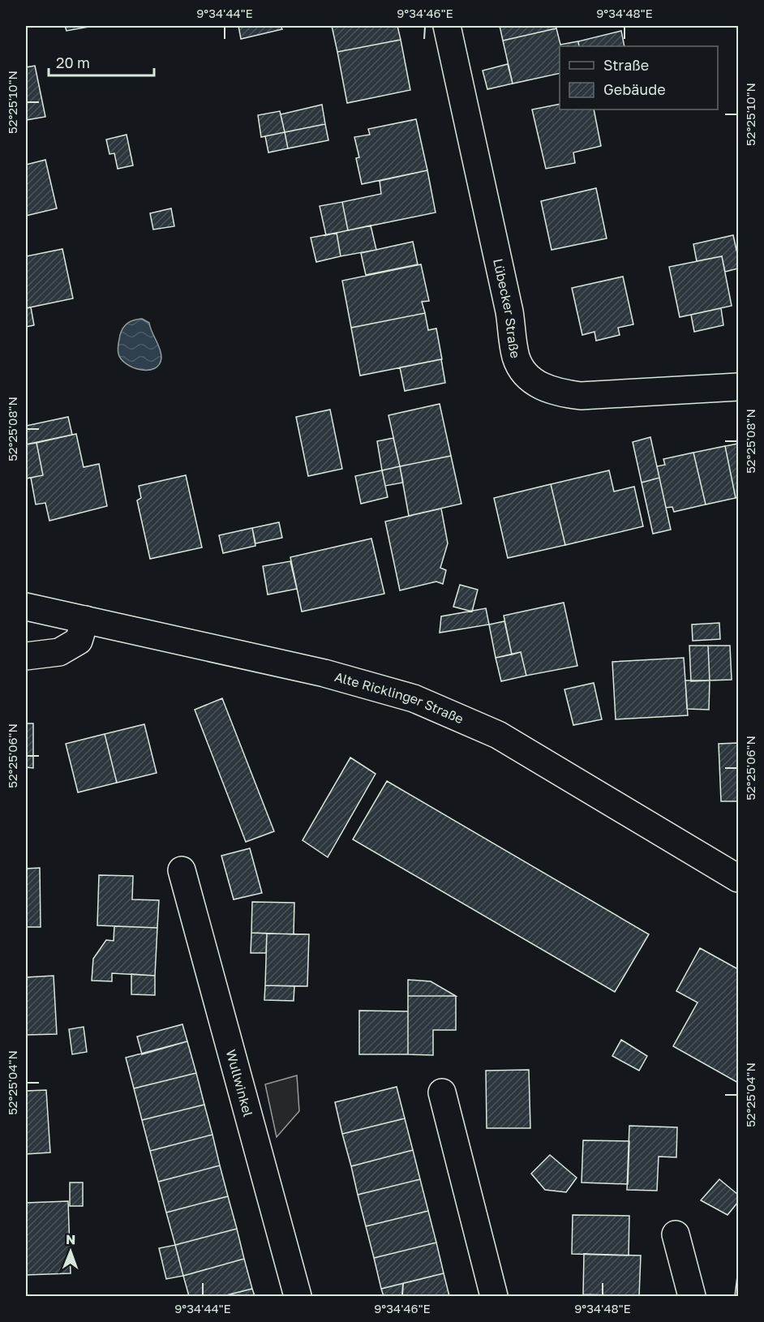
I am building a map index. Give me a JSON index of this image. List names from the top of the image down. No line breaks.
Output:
{"streets":{"street":["Lübecker Straße","Alte Ricklinger Straße","Wullwinkel"]},"legend":["Straße","Gebäude"],"scale_bar":"20 m","north":"top","coordinates":["9°34'44\"E","9°34'46\"E","9°34'48\"E","52°25'10\"N","52°25'08\"N","52°25'06\"N","52°25'04\"N"]}
